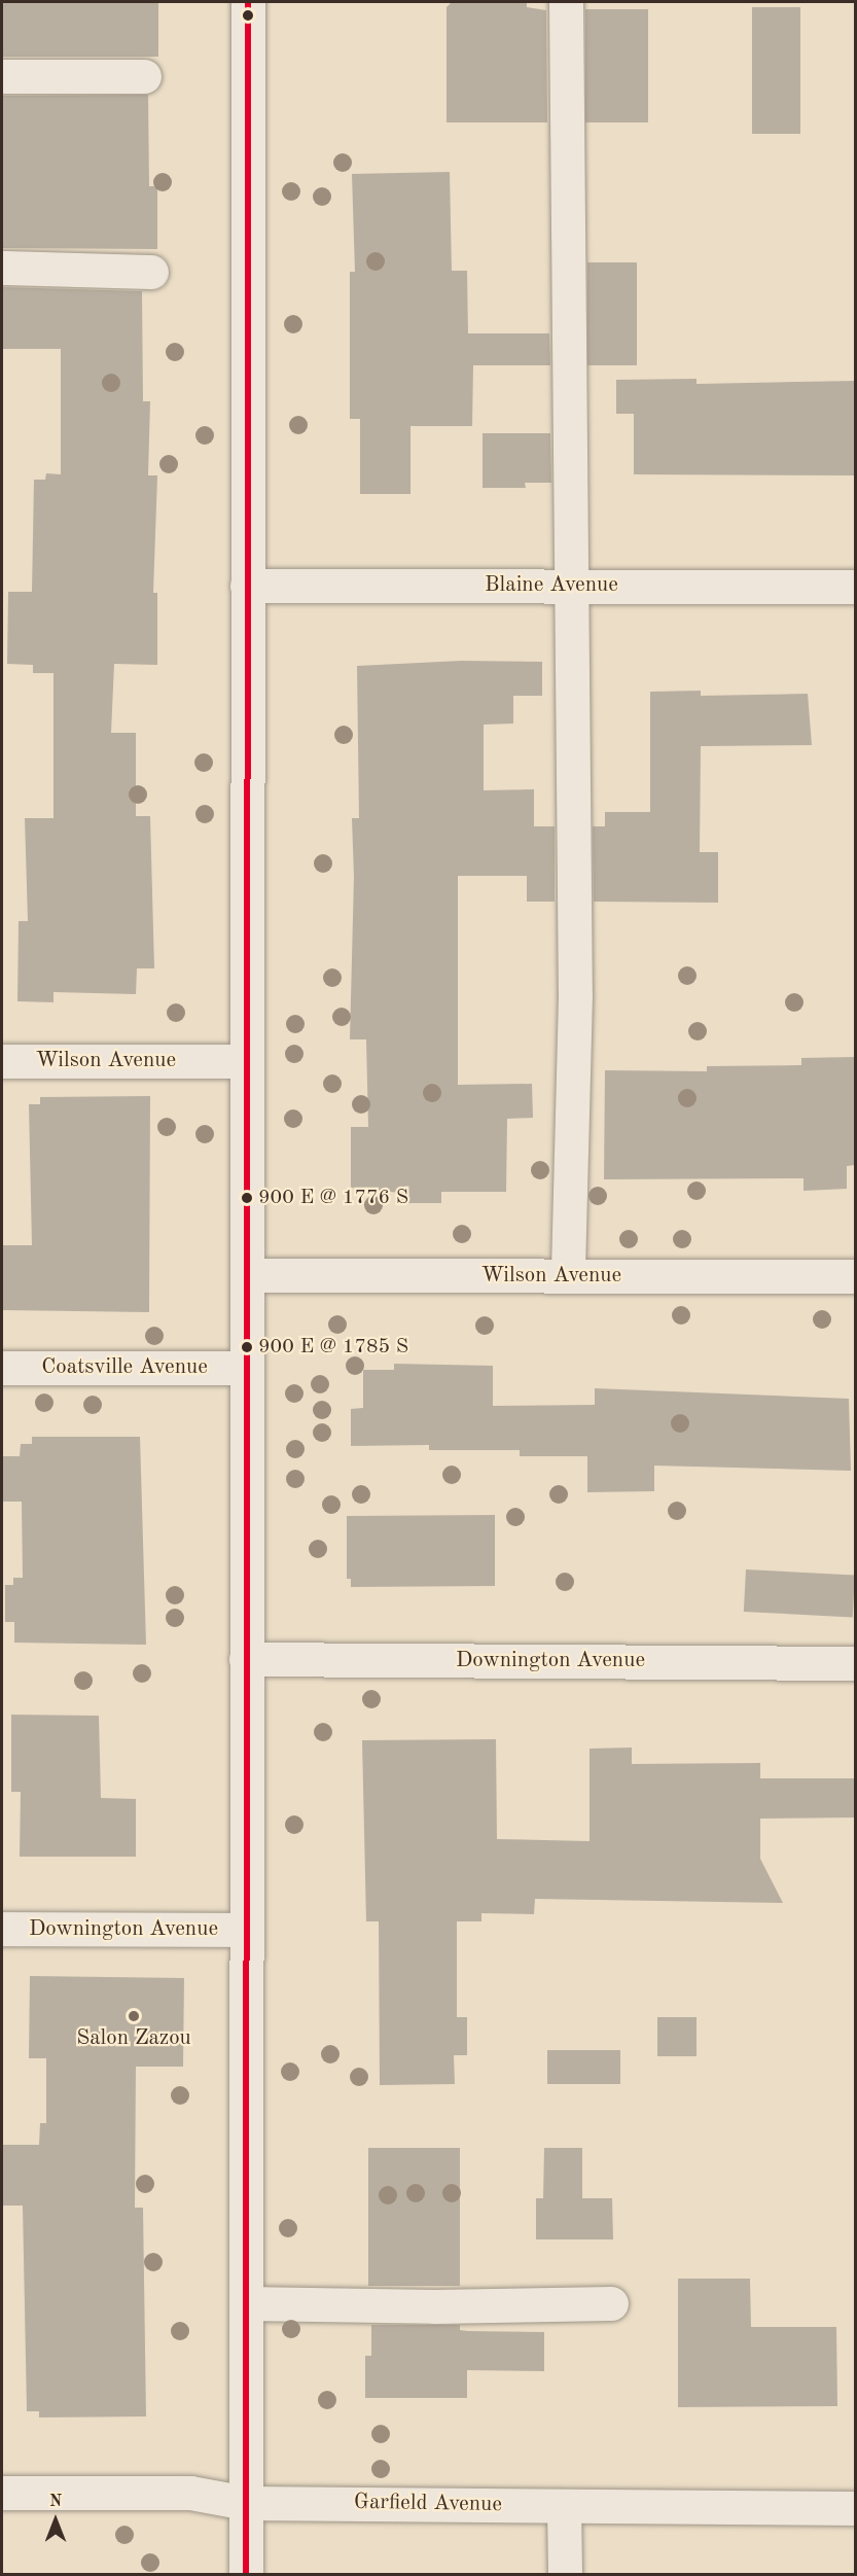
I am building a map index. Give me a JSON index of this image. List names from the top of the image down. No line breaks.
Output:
{"streets":{"street":["Blaine Avenue","Wilson Avenue","Coatsville Avenue","Downington Avenue","Garfield Avenue"]},"places":["900 E @ 1776 S","900 E @ 1785 S","Salon Zazou"],"north":"top"}
